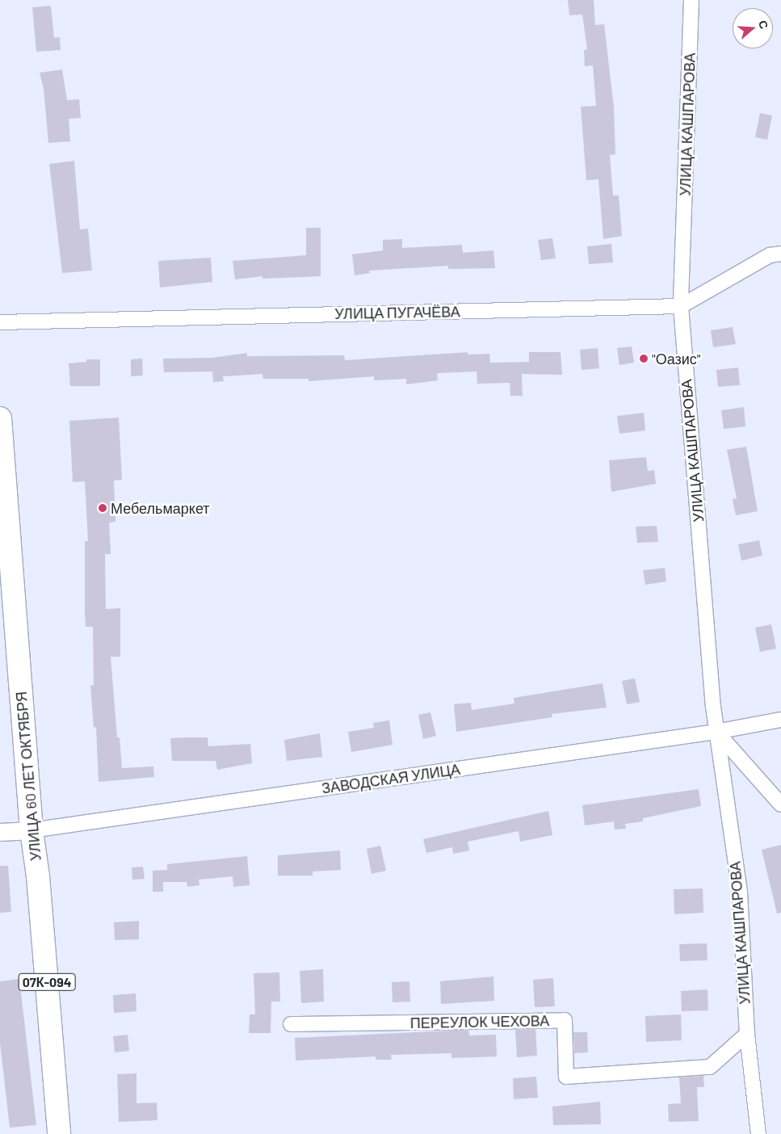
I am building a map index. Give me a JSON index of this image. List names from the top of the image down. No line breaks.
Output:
{"streets":{"main road":["УЛИЦА 60 ЛЕТ ОКТЯБРЯ","07К-094"],"street":["УЛИЦА КАШПАРОВА","УЛИЦА ПУГАЧЁВА","ЗАВОДСКАЯ УЛИЦА","ПЕРЕУЛОК ЧЕХОВА"]},"crossings":[["УЛИЦА КАШПАРОВА","УЛИЦА ПУГАЧЁВА"],["УЛИЦА КАШПАРОВА","ЗАВОДСКАЯ УЛИЦА"],["УЛИЦА КАШПАРОВА","ПЕРЕУЛОК ЧЕХОВА"],["УЛИЦА 60 ЛЕТ ОКТЯБРЯ","ЗАВОДСКАЯ УЛИЦА"]],"places":["\"Оазис\"","Мебельмаркет"],"north":"right"}
